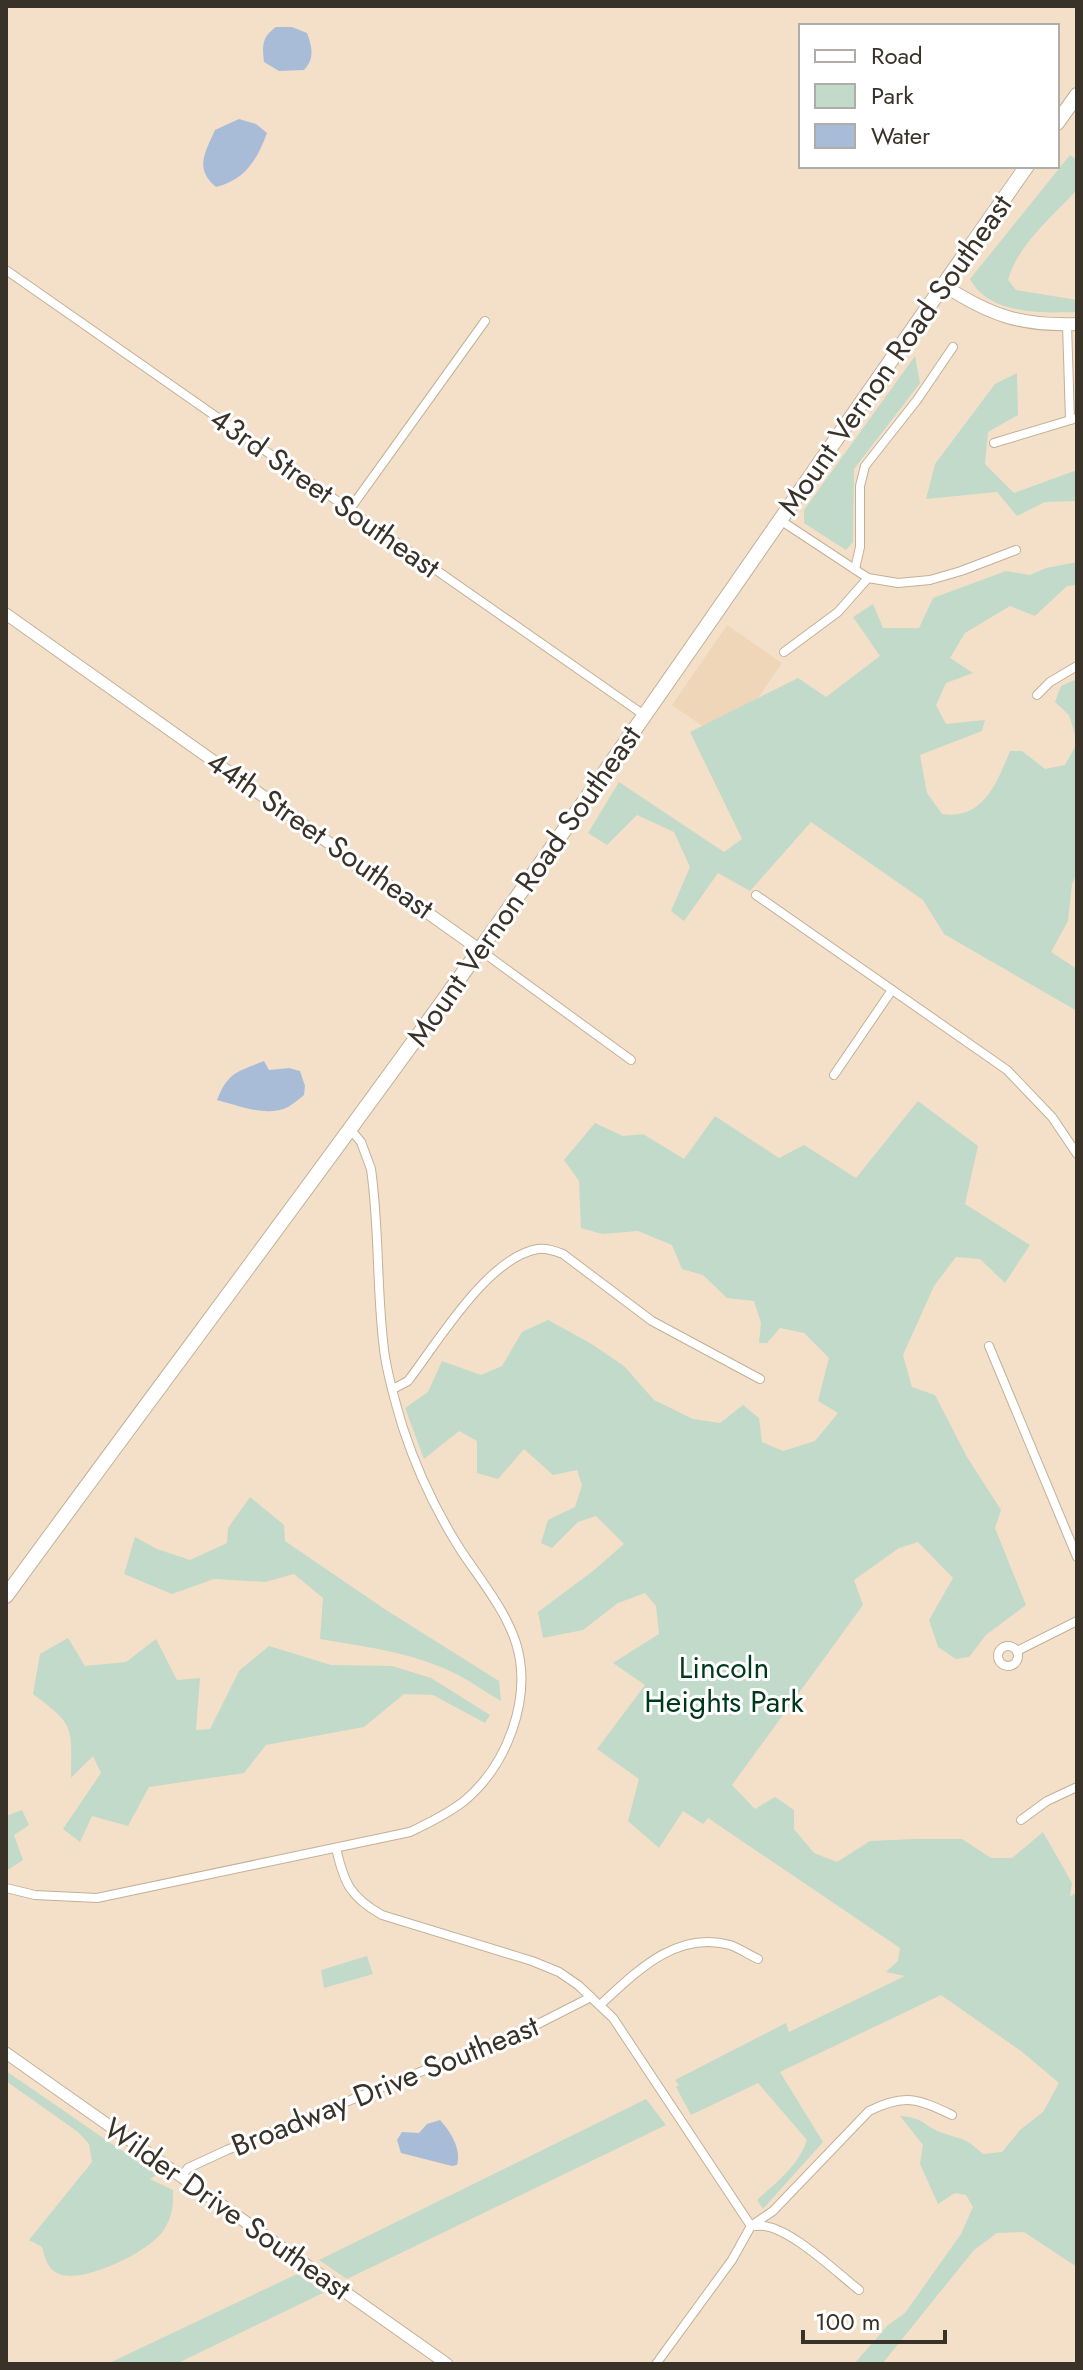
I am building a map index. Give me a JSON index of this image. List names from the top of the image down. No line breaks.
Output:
{"streets":{"main road":["Mount Vernon Road Southeast"],"street":["43rd Street Southeast","44th Street Southeast","Broadway Drive Southeast","Wilder Drive Southeast"]},"crossings":[["Mount Vernon Road Southeast","43rd Street Southeast"],["Mount Vernon Road Southeast","44th Street Southeast"],["Broadway Drive Southeast","Wilder Drive Southeast"]],"parks":["Lincoln Heights Park"],"legend":["Road","Park","Water"],"scale_bar":"100 m"}
